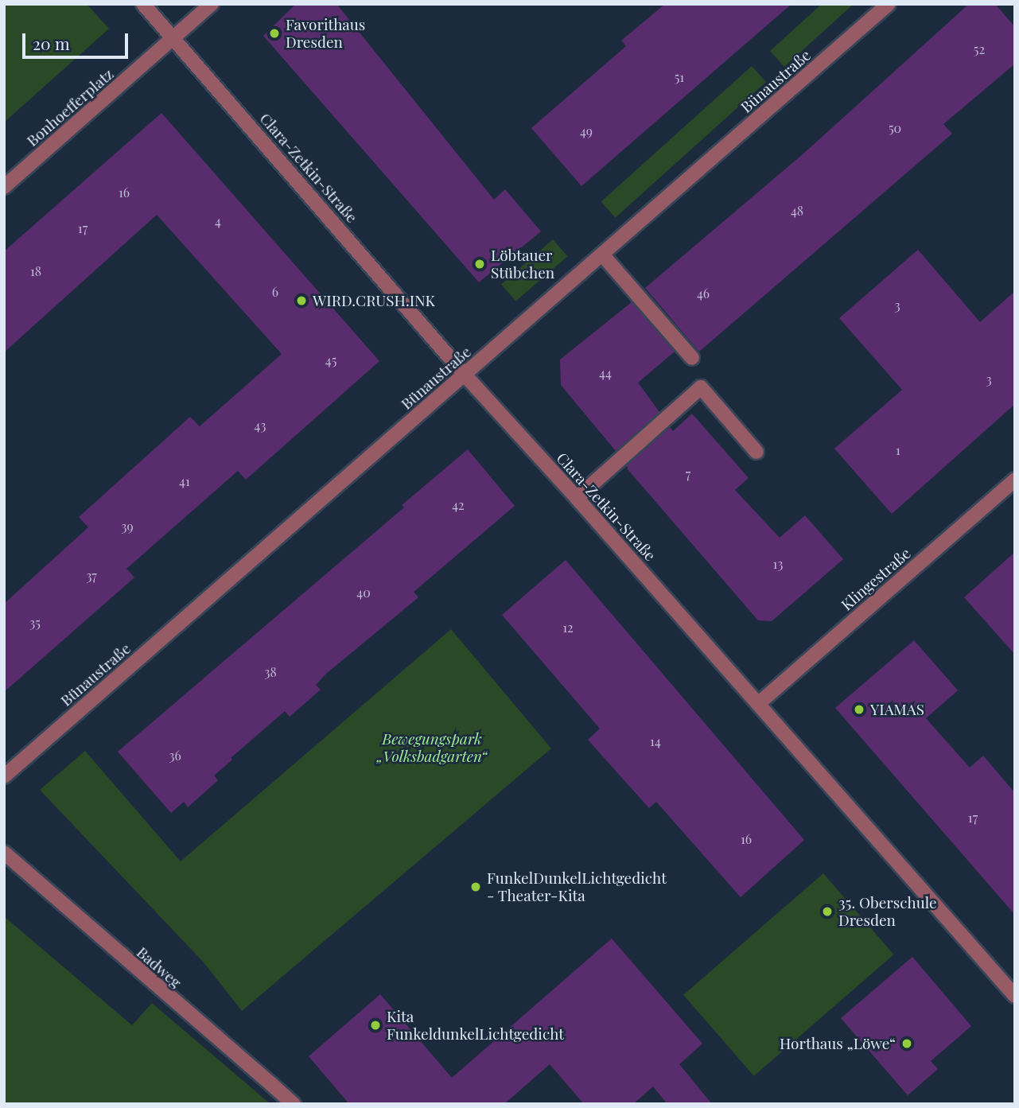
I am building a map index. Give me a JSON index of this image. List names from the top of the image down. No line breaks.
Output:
{"streets":{"street":["Bünaustraße","Bonhoefferplatz","Clara-Zetkin-Straße","Klingestraße","Badweg"]},"crossings":[["Bünaustraße","Clara-Zetkin-Straße"],["Bonhoefferplatz","Clara-Zetkin-Straße"],["Clara-Zetkin-Straße","Klingestraße"]],"parks":["Bewegungspark „Volksbadgarten“"],"places":["Favorithaus Dresden","Löbtauer Stübchen","WIRD.CRUSH.INK","YIAMAS","FunkelDunkelLichtgedicht - Theater-Kita","35. Oberschule Dresden","Kita FunkeldunkelLichtgedicht","Horthaus „Löwe“"],"house_numbers":["52","51","50","49","16","48","4","17","18","6","46","3","45","44","3","43","1","7","41","42","39","13","37","40","35","12","38","14","36","17","16"],"scale_bar":"20 m"}
